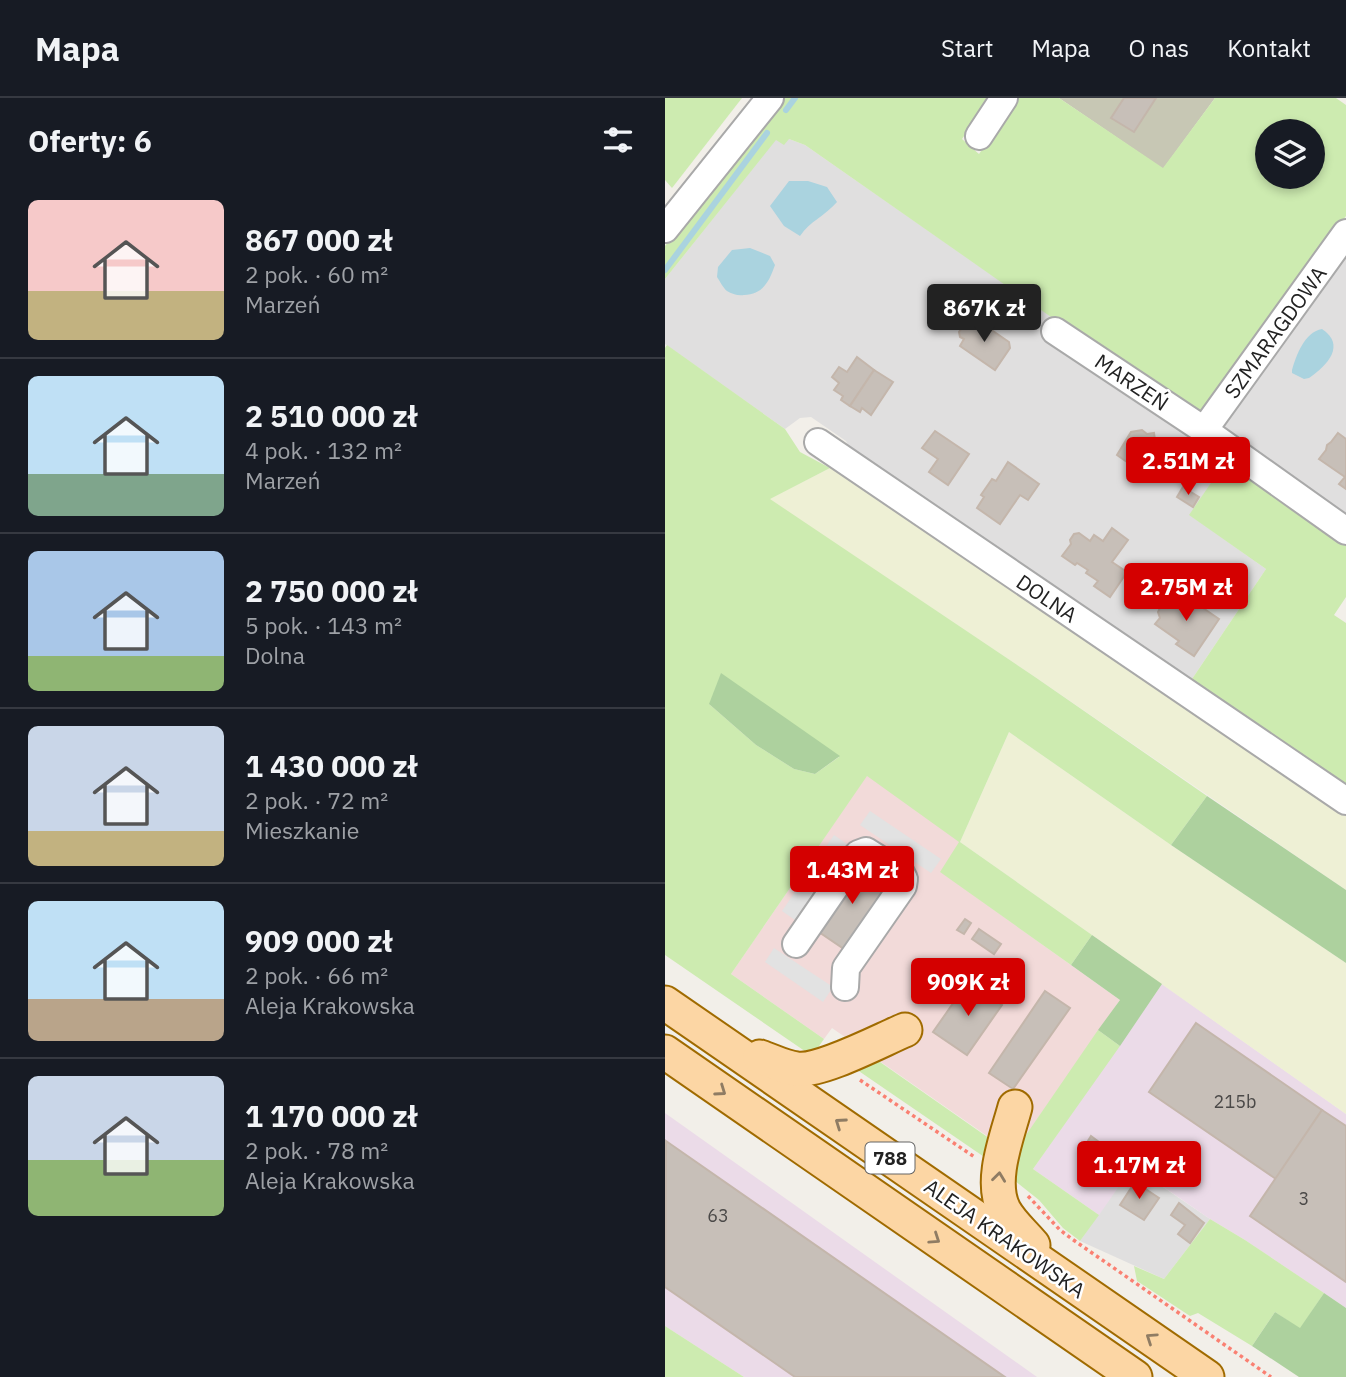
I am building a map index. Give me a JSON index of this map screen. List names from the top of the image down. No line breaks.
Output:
{"streets":{"main road":["788","ALEJA KRAKOWSKA"],"street":["SZMARAGDOWA","MARZEŃ","DOLNA"]},"crossings":[["SZMARAGDOWA","MARZEŃ"]],"house_numbers":["215b","3","63"],"page":{"header":"Mapa","nav":["Start","Mapa","O nas","Kontakt"],"heading":"Oferty: 6","list":[{"name":"867 000 zł","note":"2 pok. · 60 m² · Marzeń"},{"name":"2 510 000 zł","note":"4 pok. · 132 m² · Marzeń"},{"name":"2 750 000 zł","note":"5 pok. · 143 m² · Dolna"},{"name":"1 430 000 zł","note":"2 pok. · 72 m² · Mieszkanie"},{"name":"909 000 zł","note":"2 pok. · 66 m² · Aleja Krakowska"},{"name":"1 170 000 zł","note":"2 pok. · 78 m² · Aleja Krakowska"}],"price":["867K zł","2.51M zł","2.75M zł","1.43M zł","909K zł","1.17M zł"]}}
